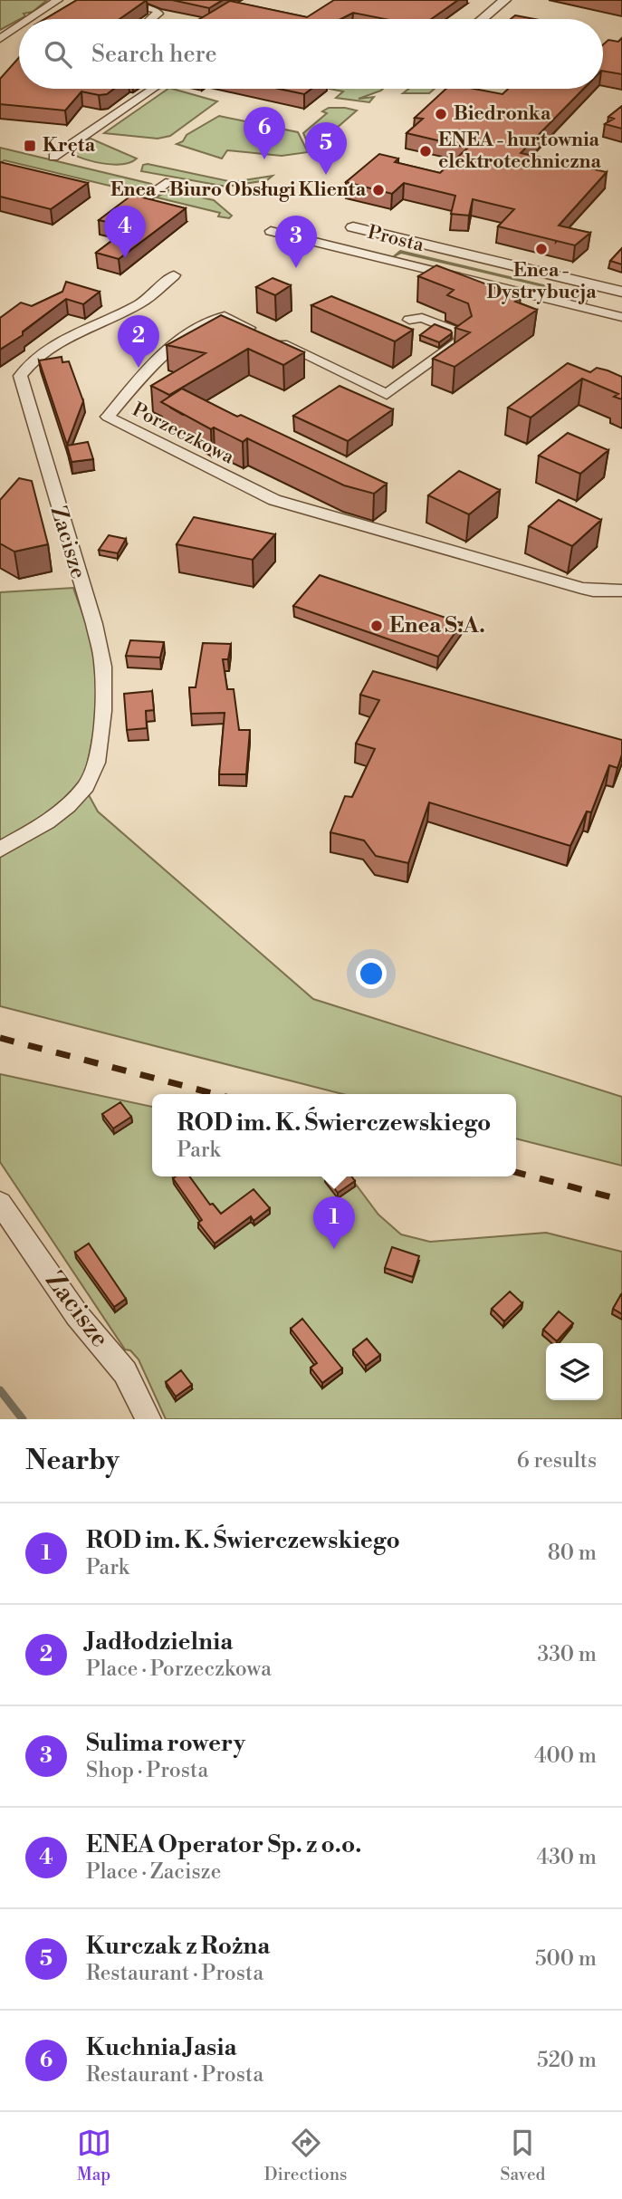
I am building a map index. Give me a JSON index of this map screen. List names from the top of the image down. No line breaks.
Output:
{"streets":{"street":["Prosta","Porzeczkowa","Zacisze"]},"places":{"other":["Biedronka","ENEA - hurtownia elektrotechniczna","Enea - Biuro Obsługi Klienta","Enea - Dystrybucja","Enea S.A."],"transit":["Kręta"]},"page":{"search":"Search here","pins":["6","5","4","3","2","1"],"popup":["ROD im. K. Świerczewskiego","Park"],"heading":["Nearby","6 results"],"list":[{"mark":"1","name":"ROD im. K. Świerczewskiego","note":"Park","value":"80 m"},{"mark":"2","name":"Jadłodzielnia","note":"Place · Porzeczkowa","value":"330 m"},{"mark":"3","name":"Sulima rowery","note":"Shop · Prosta","value":"400 m"},{"mark":"4","name":"ENEA Operator Sp. z o.o.","note":"Place · Zacisze","value":"430 m"},{"mark":"5","name":"Kurczak z Rożna","note":"Restaurant · Prosta","value":"500 m"},{"mark":"6","name":"Kuchnia Jasia","note":"Restaurant · Prosta","value":"520 m"}],"nav":["Map","Directions","Saved"]}}
